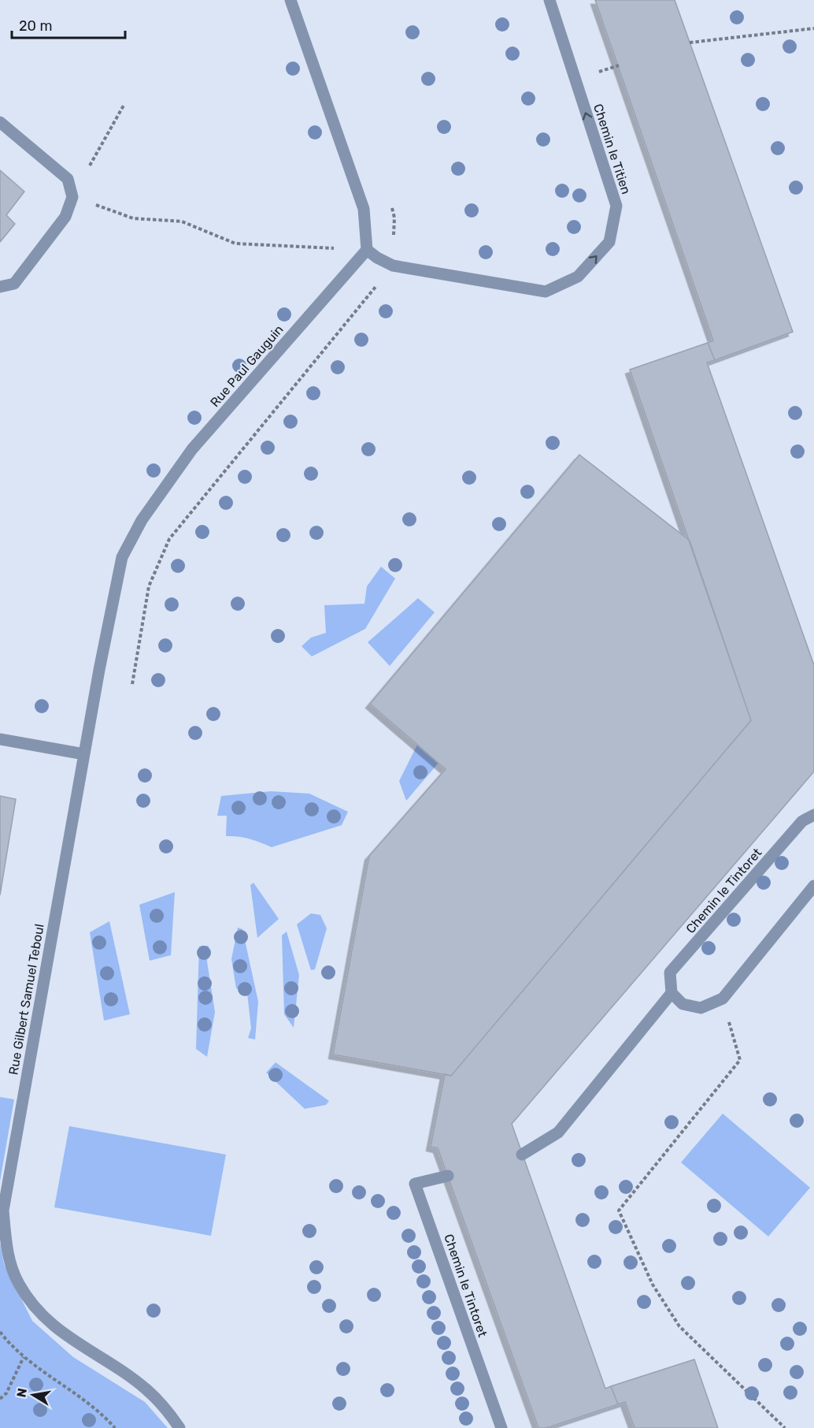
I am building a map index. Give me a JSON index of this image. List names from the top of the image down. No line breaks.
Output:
{"streets":{"street":["Chemin le Titien","Rue Paul Gauguin","Chemin le Tintoret","Rue Gilbert Samuel Teboul"]},"crossings":[["Chemin le Titien","Rue Paul Gauguin"],["Rue Paul Gauguin","Rue Gilbert Samuel Teboul"]],"scale_bar":"20 m","north":"left"}
